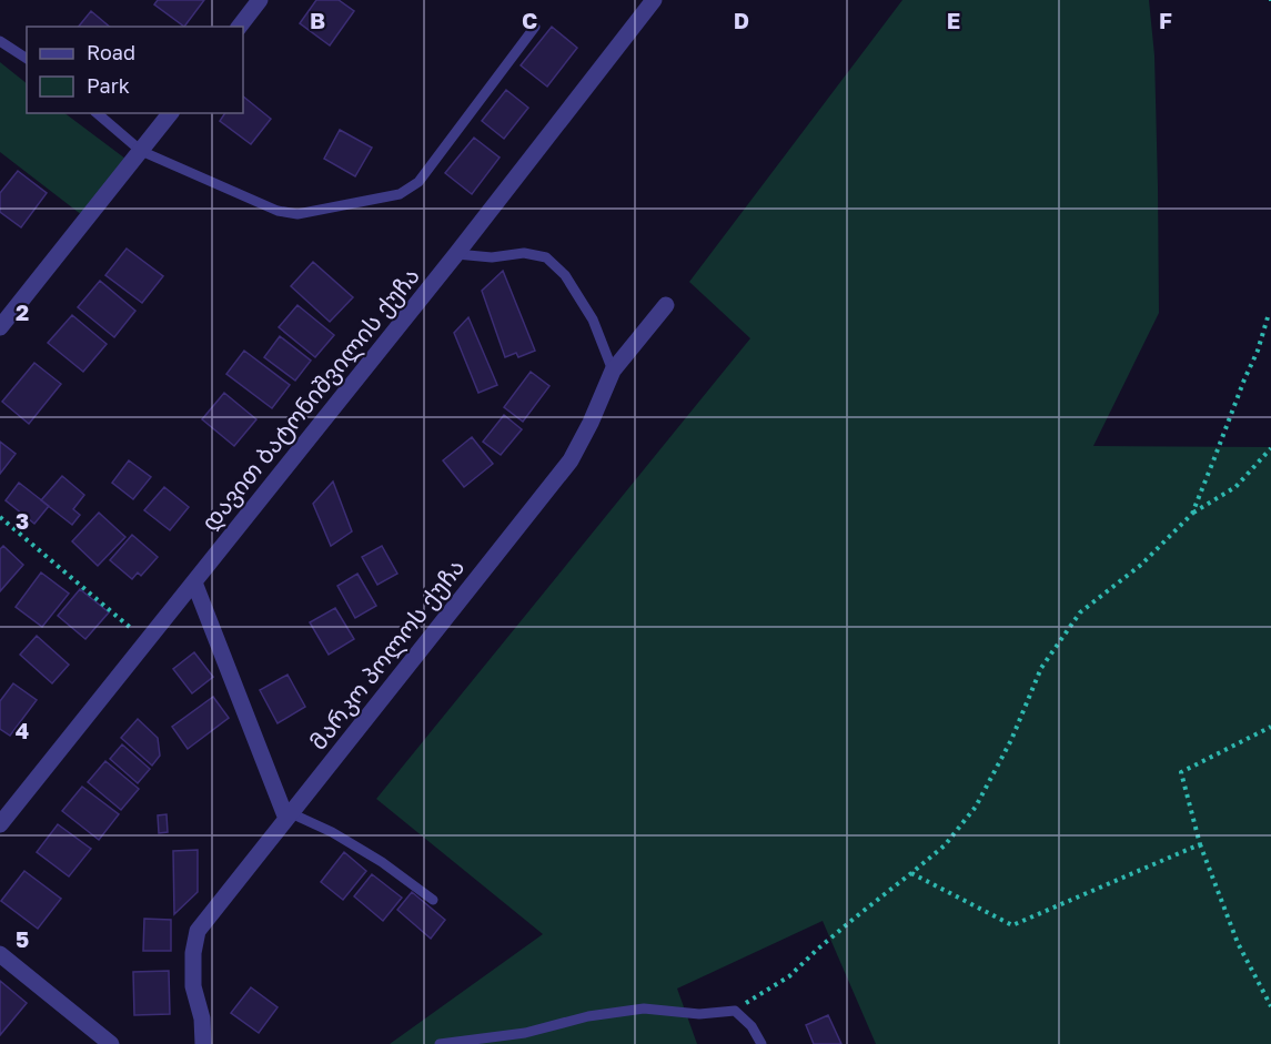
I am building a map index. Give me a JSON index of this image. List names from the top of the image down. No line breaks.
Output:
{"streets":{"street":["დავით ბატონიშვილის ქუჩა","მარკო პოლოს ქუჩა"]},"legend":["Road","Park"],"grid":{"columns":["B","C","D","E","F"],"rows":["2","3","4","5"]}}
